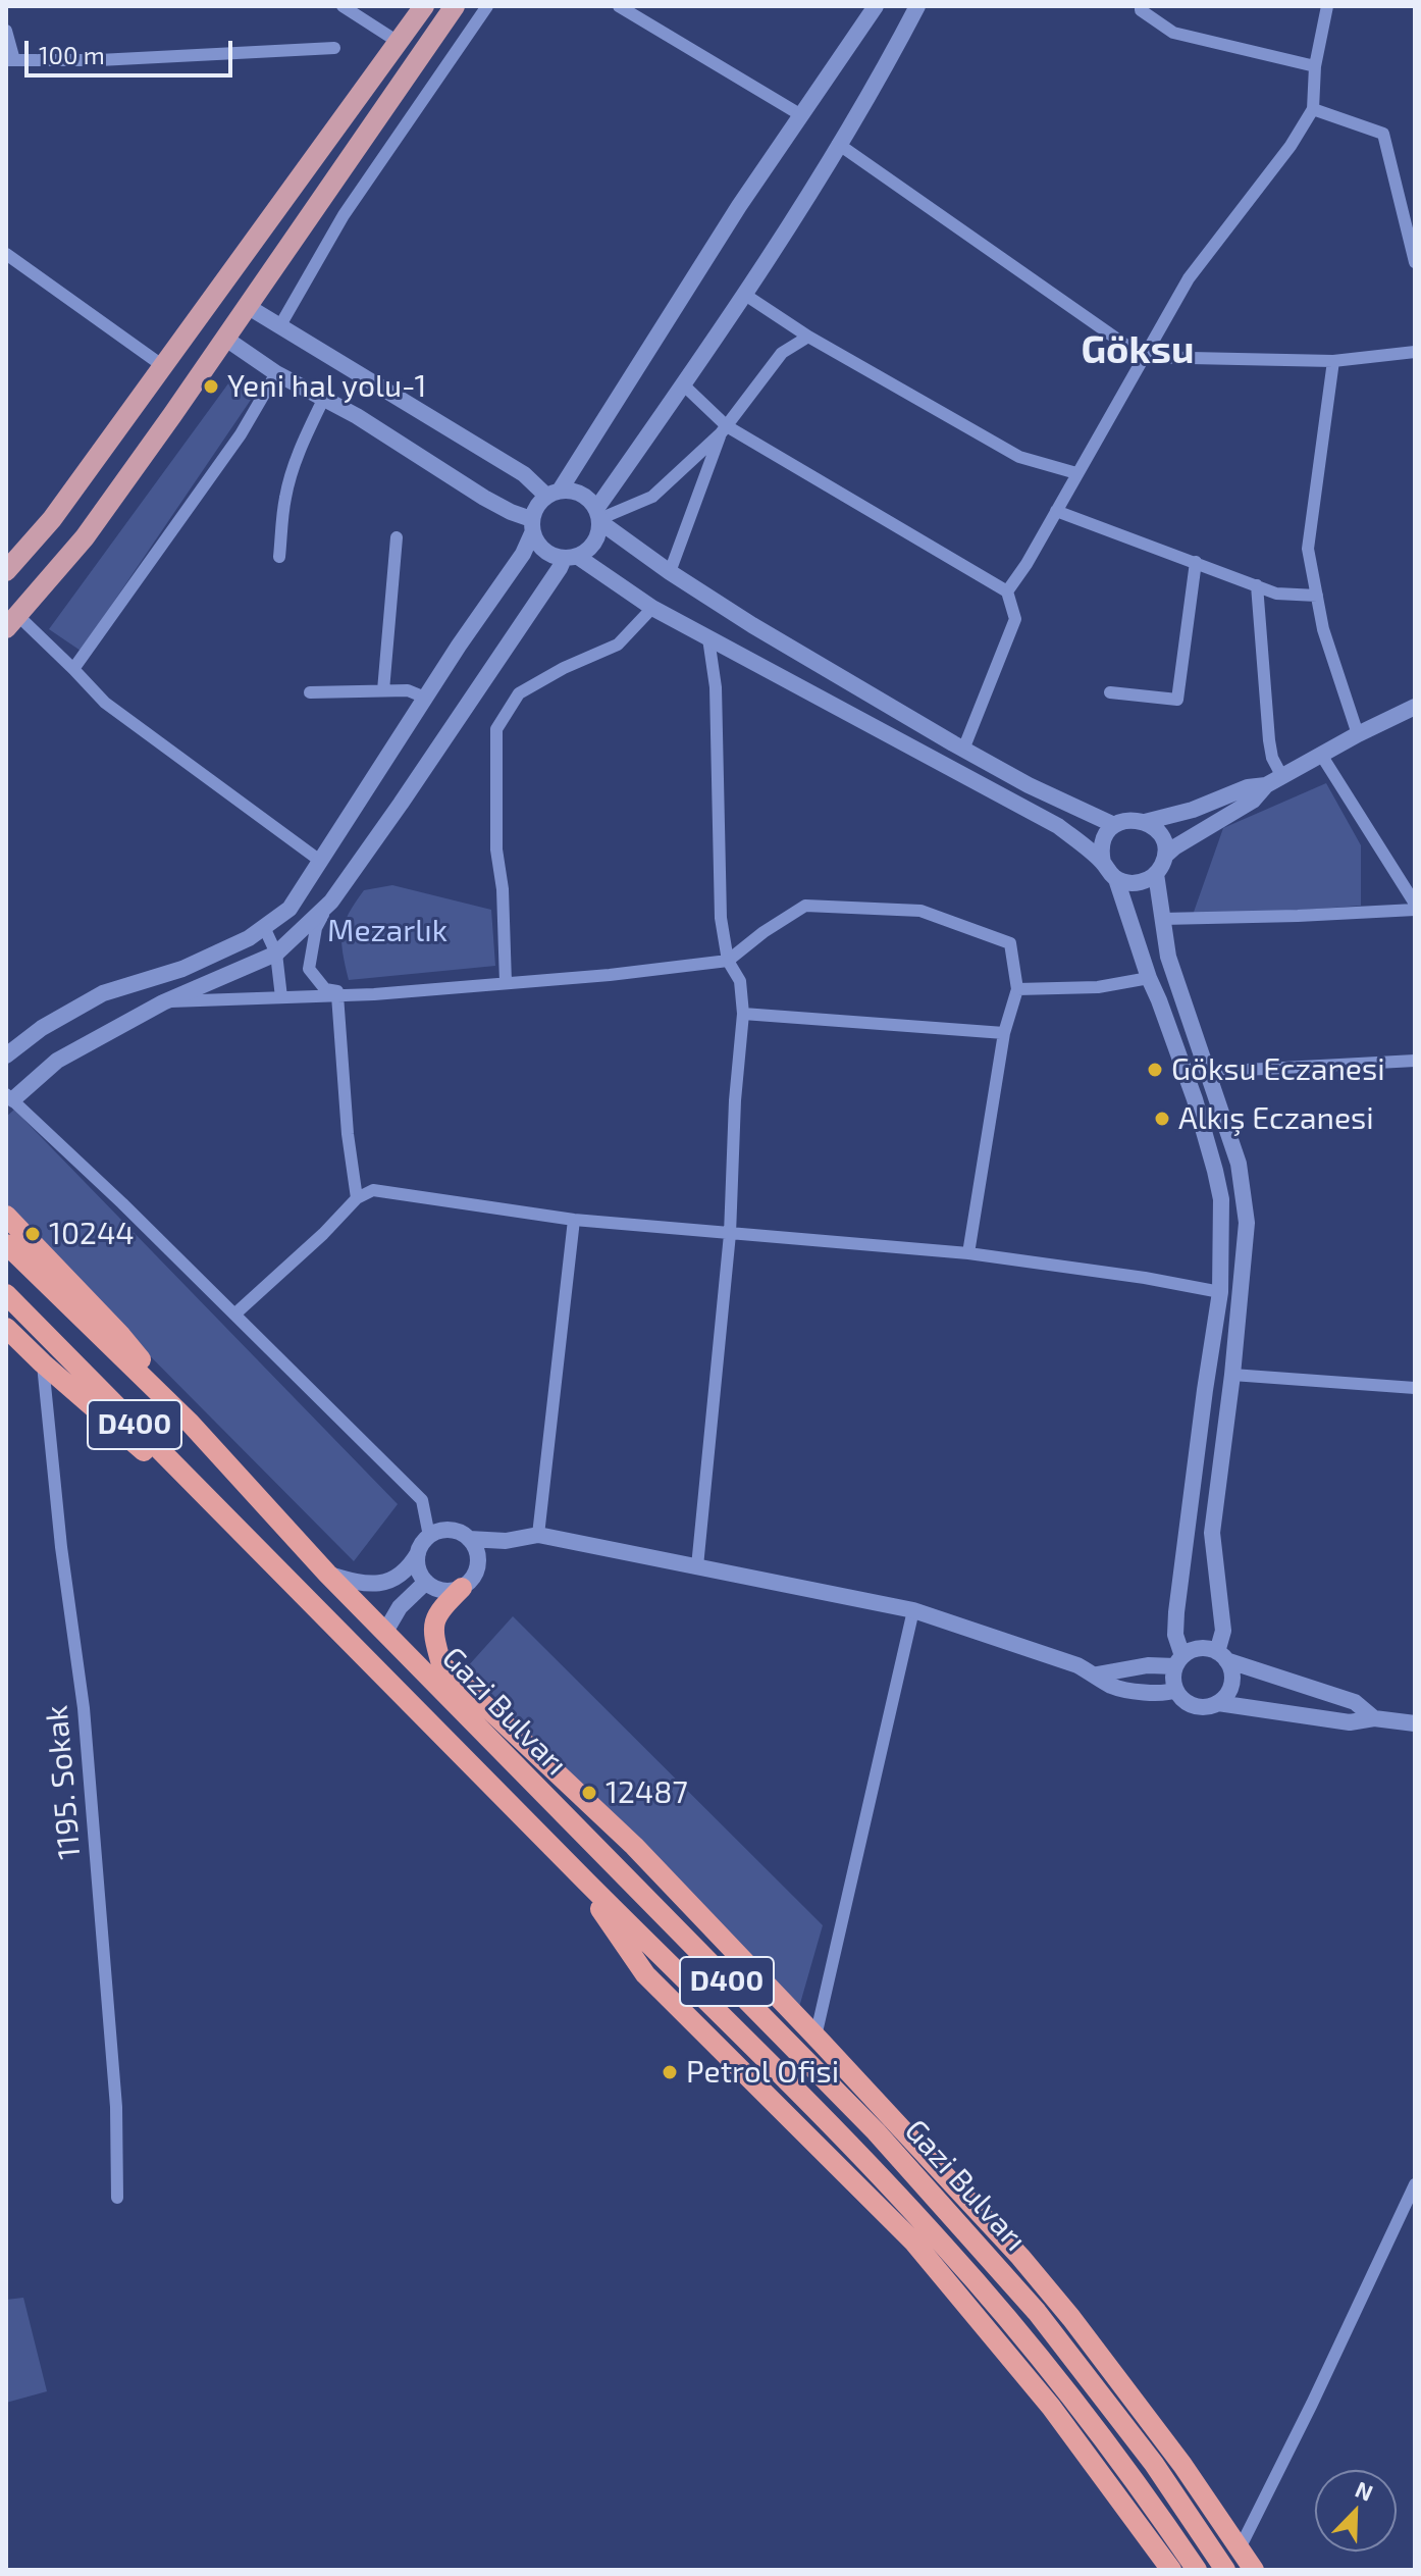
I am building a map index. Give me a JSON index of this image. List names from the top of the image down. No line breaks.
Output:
{"streets":{"highway":["D400","Gazi Bulvarı"],"street":["1195. Sokak"]},"districts":["Göksu"],"parks":["Mezarlık"],"places":["Yeni hal yolu-1","Göksu Eczanesi","Alkış Eczanesi","10244","12487","Petrol Ofisi"],"scale_bar":"100 m","north":"top right"}
